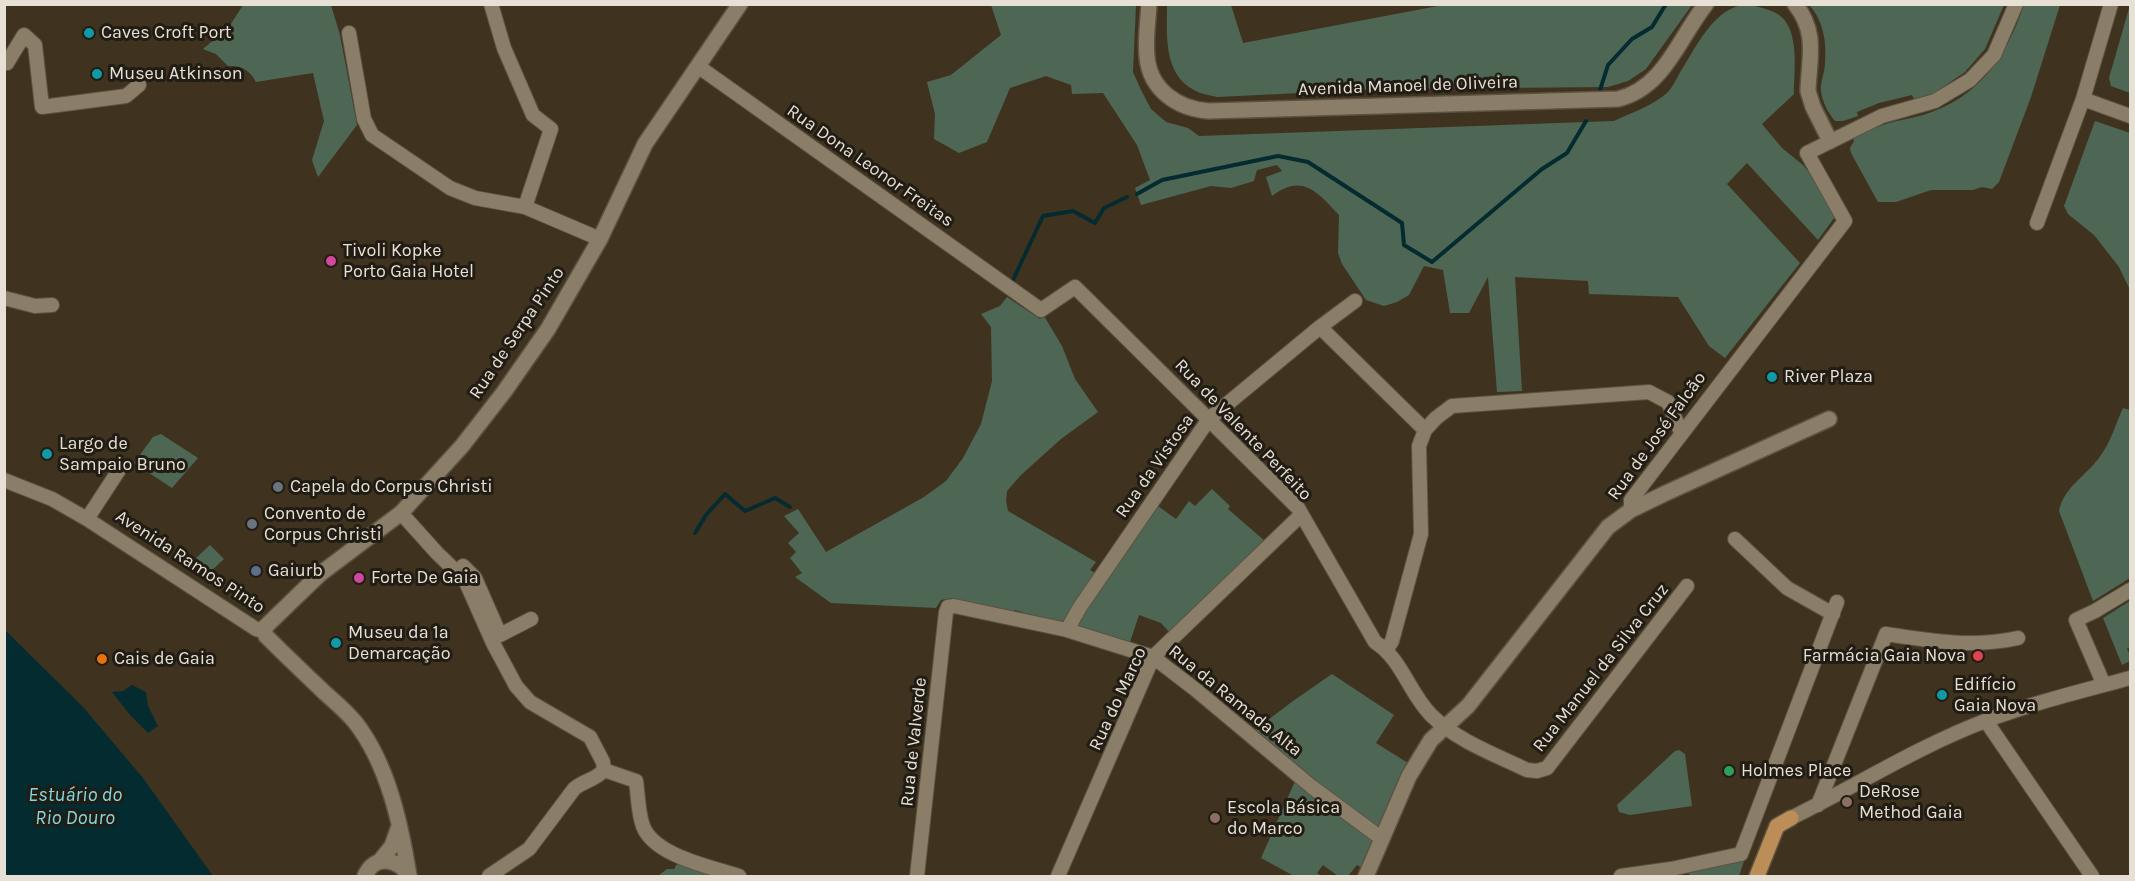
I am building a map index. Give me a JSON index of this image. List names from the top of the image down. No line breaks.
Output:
{"streets":{"street":["Avenida Manoel de Oliveira","Rua Dona Leonor Freitas","Rua de Serpa Pinto","Rua de Valente Perfeito","Rua de José Falcão","Rua da Vistosa","Avenida Ramos Pinto","Rua Manuel da Silva Cruz","Rua do Marco","Rua da Ramada Alta","Rua de Valverde"]},"crossings":[["Rua Dona Leonor Freitas","Rua de Serpa Pinto"],["Rua Dona Leonor Freitas","Rua de Valente Perfeito"],["Rua de Serpa Pinto","Avenida Ramos Pinto"],["Rua de Valente Perfeito","Rua de José Falcão"],["Rua de Valente Perfeito","Rua da Vistosa"],["Rua de Valente Perfeito","Rua Manuel da Silva Cruz"],["Rua de Valente Perfeito","Rua do Marco"],["Rua de José Falcão","Rua Manuel da Silva Cruz"],["Rua de José Falcão","Rua da Ramada Alta"],["Rua da Vistosa","Rua da Ramada Alta"],["Rua do Marco","Rua da Ramada Alta"],["Rua da Ramada Alta","Rua de Valverde"]],"water":["Estuário do Rio Douro"],"places":["Caves Croft Port","Museu Atkinson","Tivoli Kopke Porto Gaia Hotel","River Plaza","Largo de Sampaio Bruno","Capela do Corpus Christi","Convento de Corpus Christi","Gaiurb","Forte De Gaia","Museu da 1ª Demarcação","Farmácia Gaia Nova","Cais de Gaia","Edifício Gaia Nova","Holmes Place","DeRose Method Gaia","Escola Básica do Marco"]}
